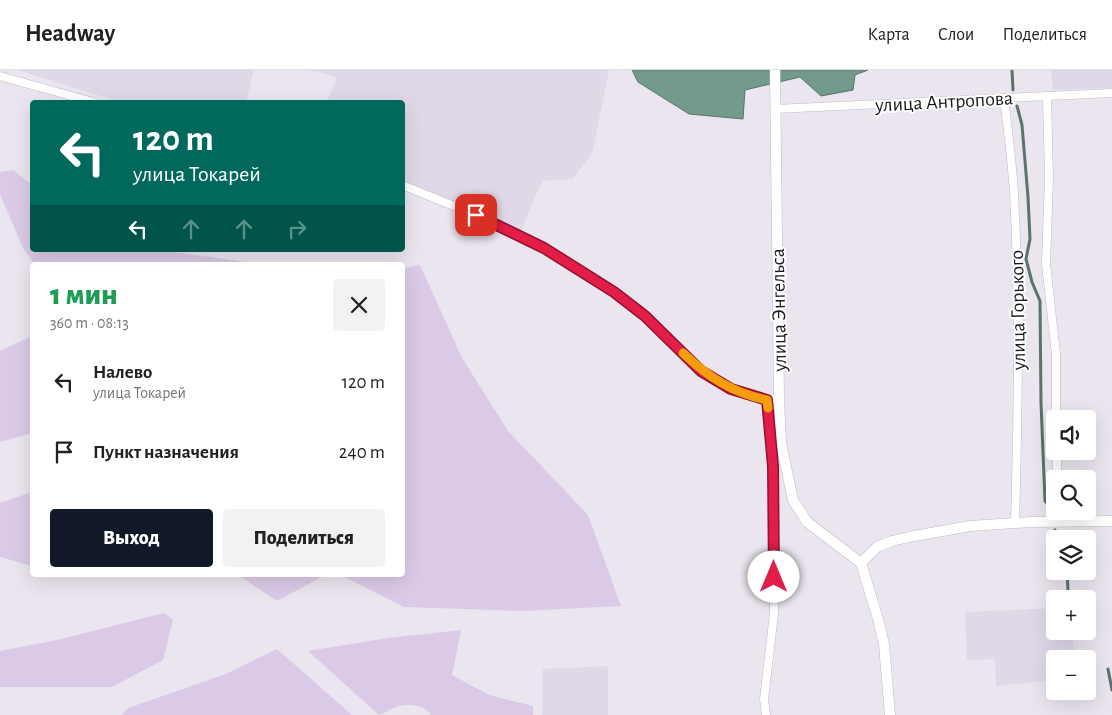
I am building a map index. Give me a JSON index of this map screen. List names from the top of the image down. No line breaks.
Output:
{"streets":{"street":["улица Антропова","улица Энгельса","улица Горького"]},"crossings":[["улица Антропова","улица Энгельса"],["улица Антропова","улица Горького"]],"page":{"header":"Headway","nav":["Карта","Слои","Поделиться"],"turn":["120 m","улица Токарей"],"heading":["1 мин","360 m · 08:13"],"list":[{"name":"Налево","note":"улица Токарей","value":"120 m"},{"name":"Пункт назначения","value":"240 m"}],"map_buttons":["+","−"],"buttons":["Выход","Поделиться"]}}
